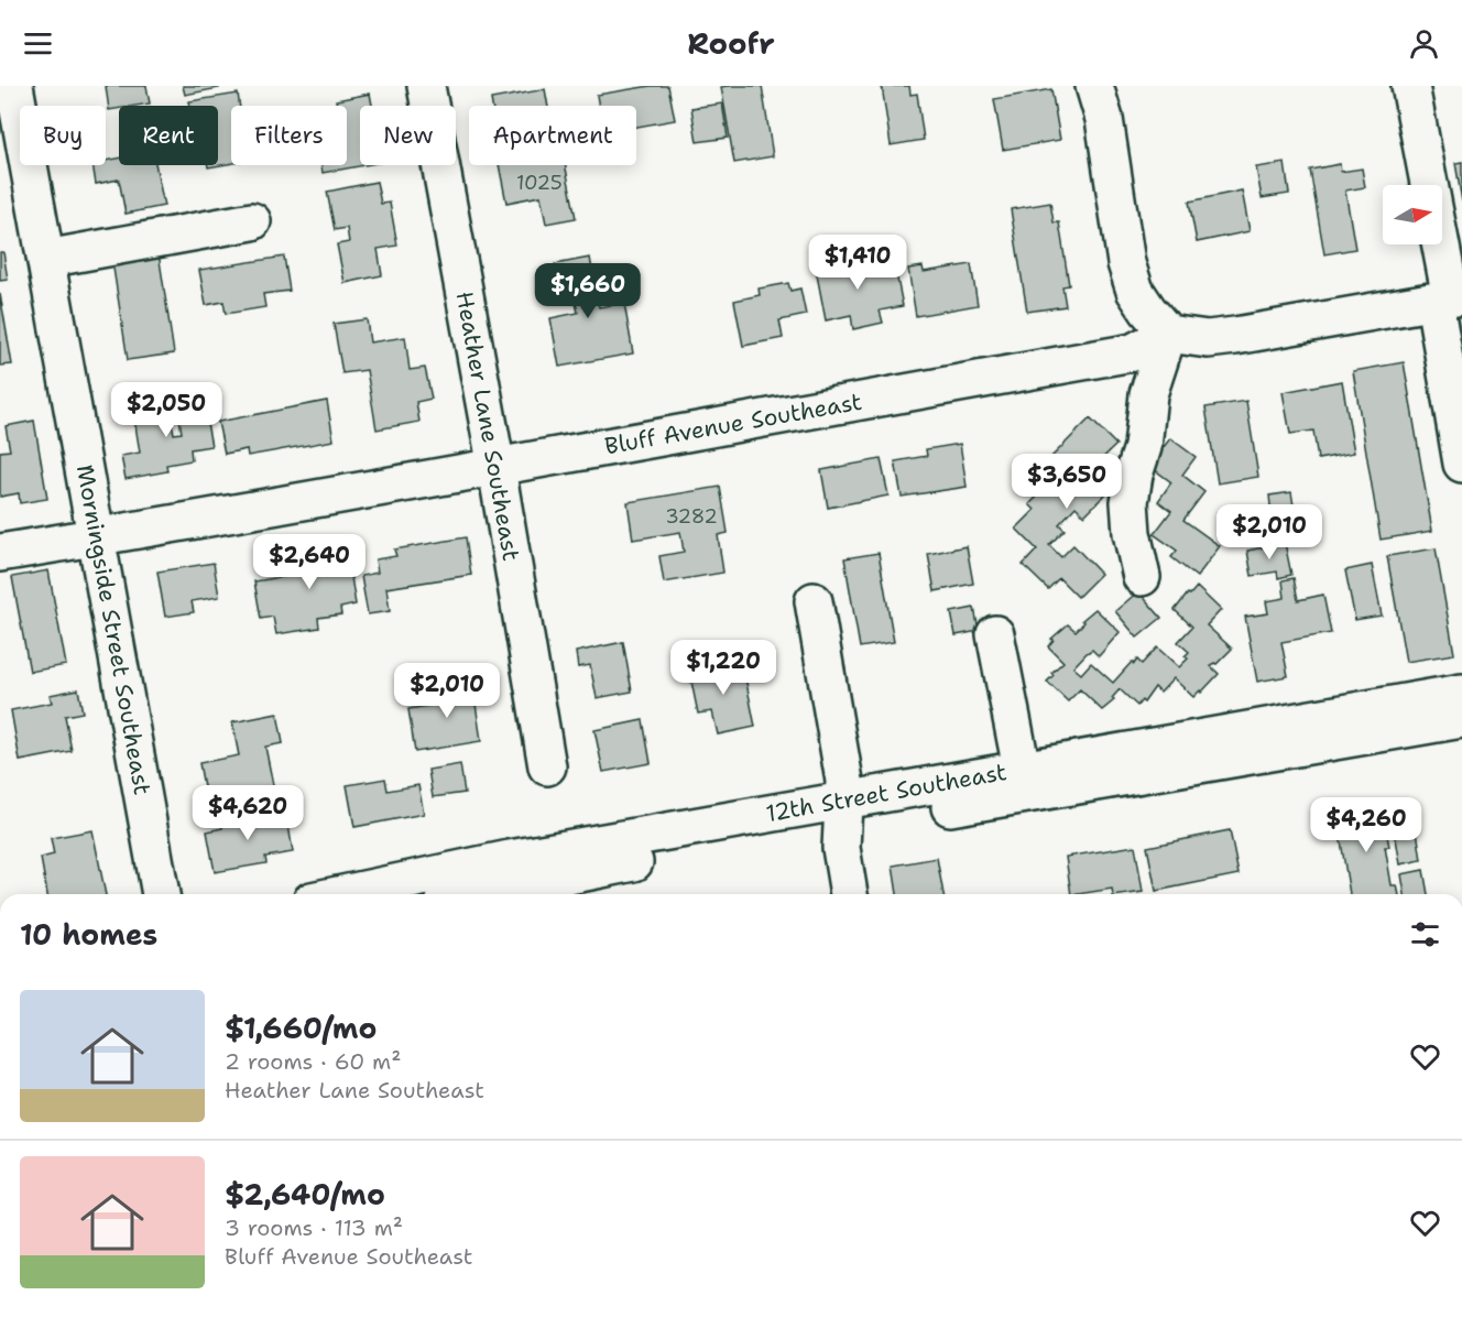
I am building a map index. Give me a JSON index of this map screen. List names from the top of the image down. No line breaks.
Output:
{"streets":{"street":["Bluff Avenue Southeast","Heather Lane Southeast","Morningside Street Southeast","12th Street Southeast"]},"crossings":[["Bluff Avenue Southeast","Heather Lane Southeast"],["Bluff Avenue Southeast","Morningside Street Southeast"]],"house_numbers":["1025","3282"],"north":"right","page":{"header":"Roofr","chip":["Buy","Rent","Filters","New","Apartment"],"price":["$1,410","$1,660","$2,050","$3,650","$2,010","$2,640","$1,220","$2,010","$4,620","$4,260"],"heading":"10 homes","list":[{"name":"$1,660/mo","note":"2 rooms · 60 m² · Heather Lane Southeast"},{"name":"$2,640/mo","note":"3 rooms · 113 m² · Bluff Avenue Southeast"}]}}
